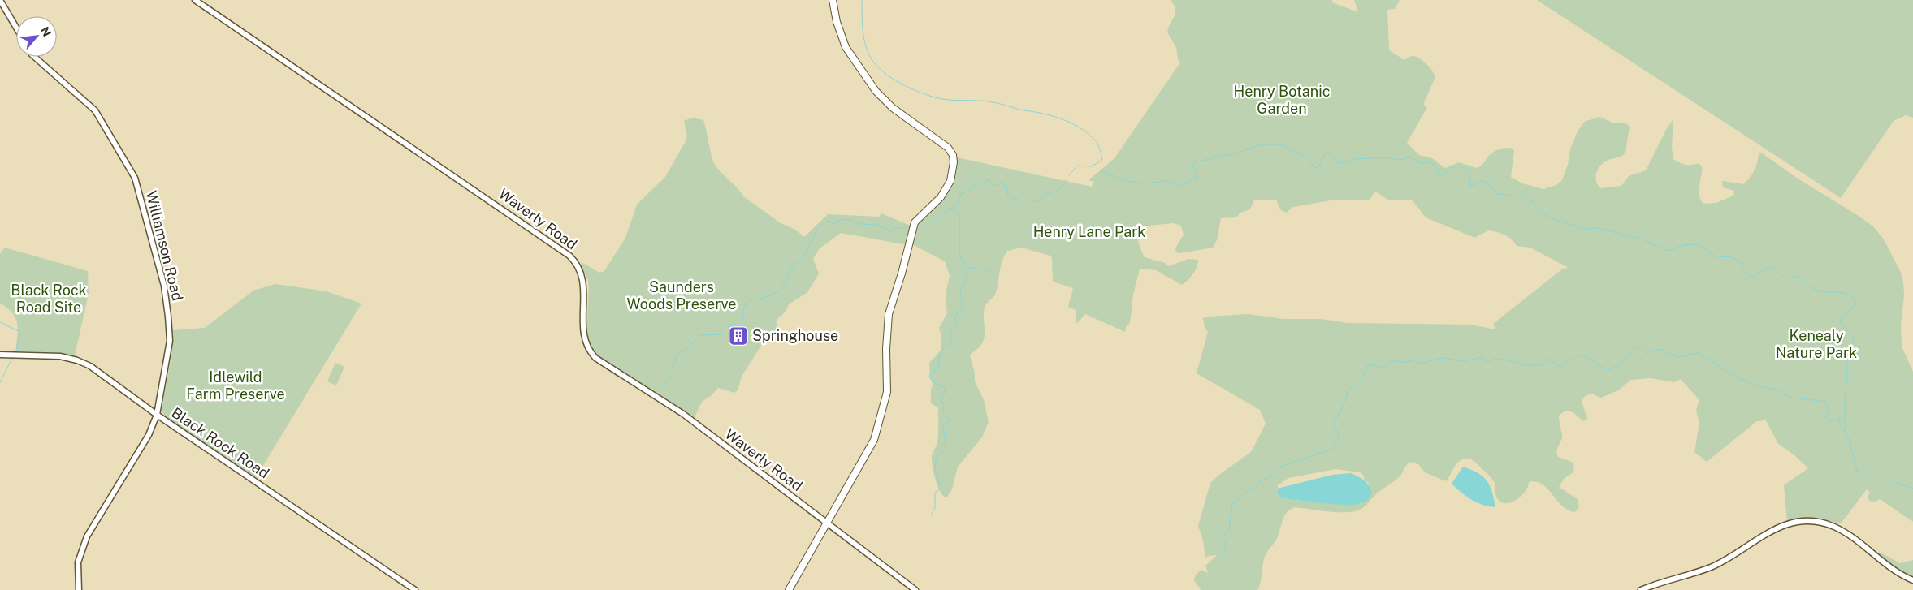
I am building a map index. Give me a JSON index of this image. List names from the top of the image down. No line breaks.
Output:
{"streets":{"street":["Waverly Road","Williamson Road","Black Rock Road"]},"crossings":[["Williamson Road","Black Rock Road"]],"parks":["Henry Botanic Garden","Henry Lane Park","Saunders Woods Preserve","Black Rock Road Site","Kenealy Nature Park","Idlewild Farm Preserve"],"places":{"building":["Springhouse"]},"north":"top right"}
